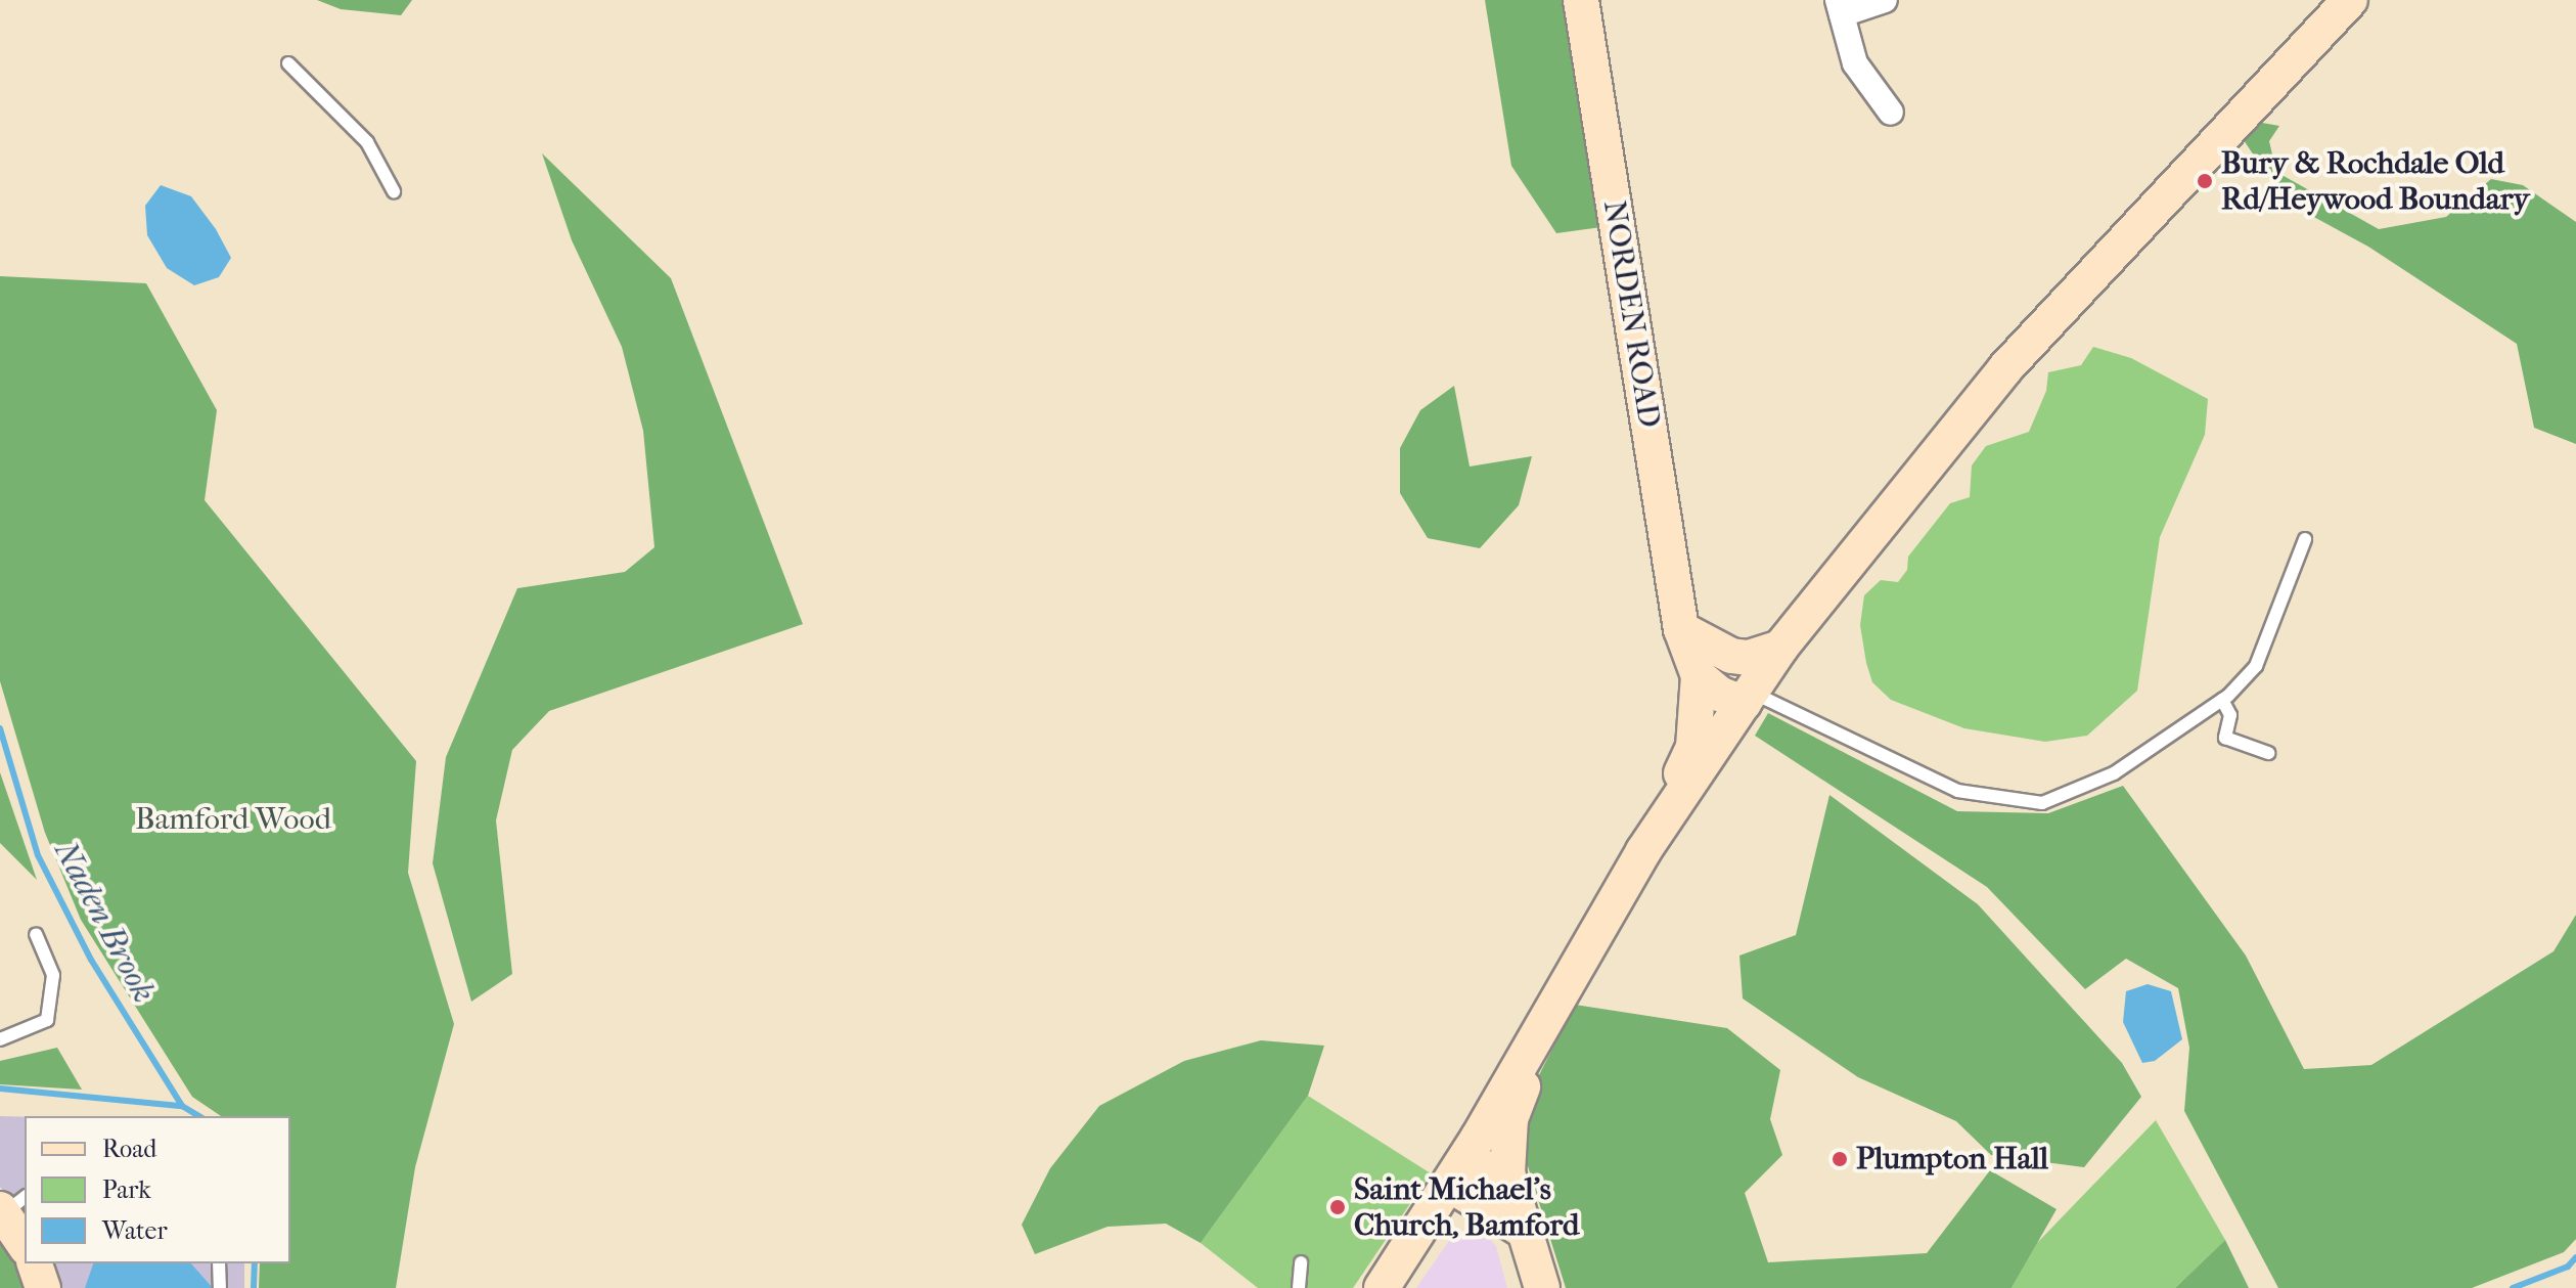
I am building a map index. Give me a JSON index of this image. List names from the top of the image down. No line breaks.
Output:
{"streets":{"main road":["NORDEN ROAD"]},"water":["Naden Brook"],"parks":["Bamford Wood"],"places":["Bury & Rochdale Old Rd/Heywood Boundary","Plumpton Hall","Saint Michael's Church, Bamford"],"legend":["Road","Park","Water"]}
